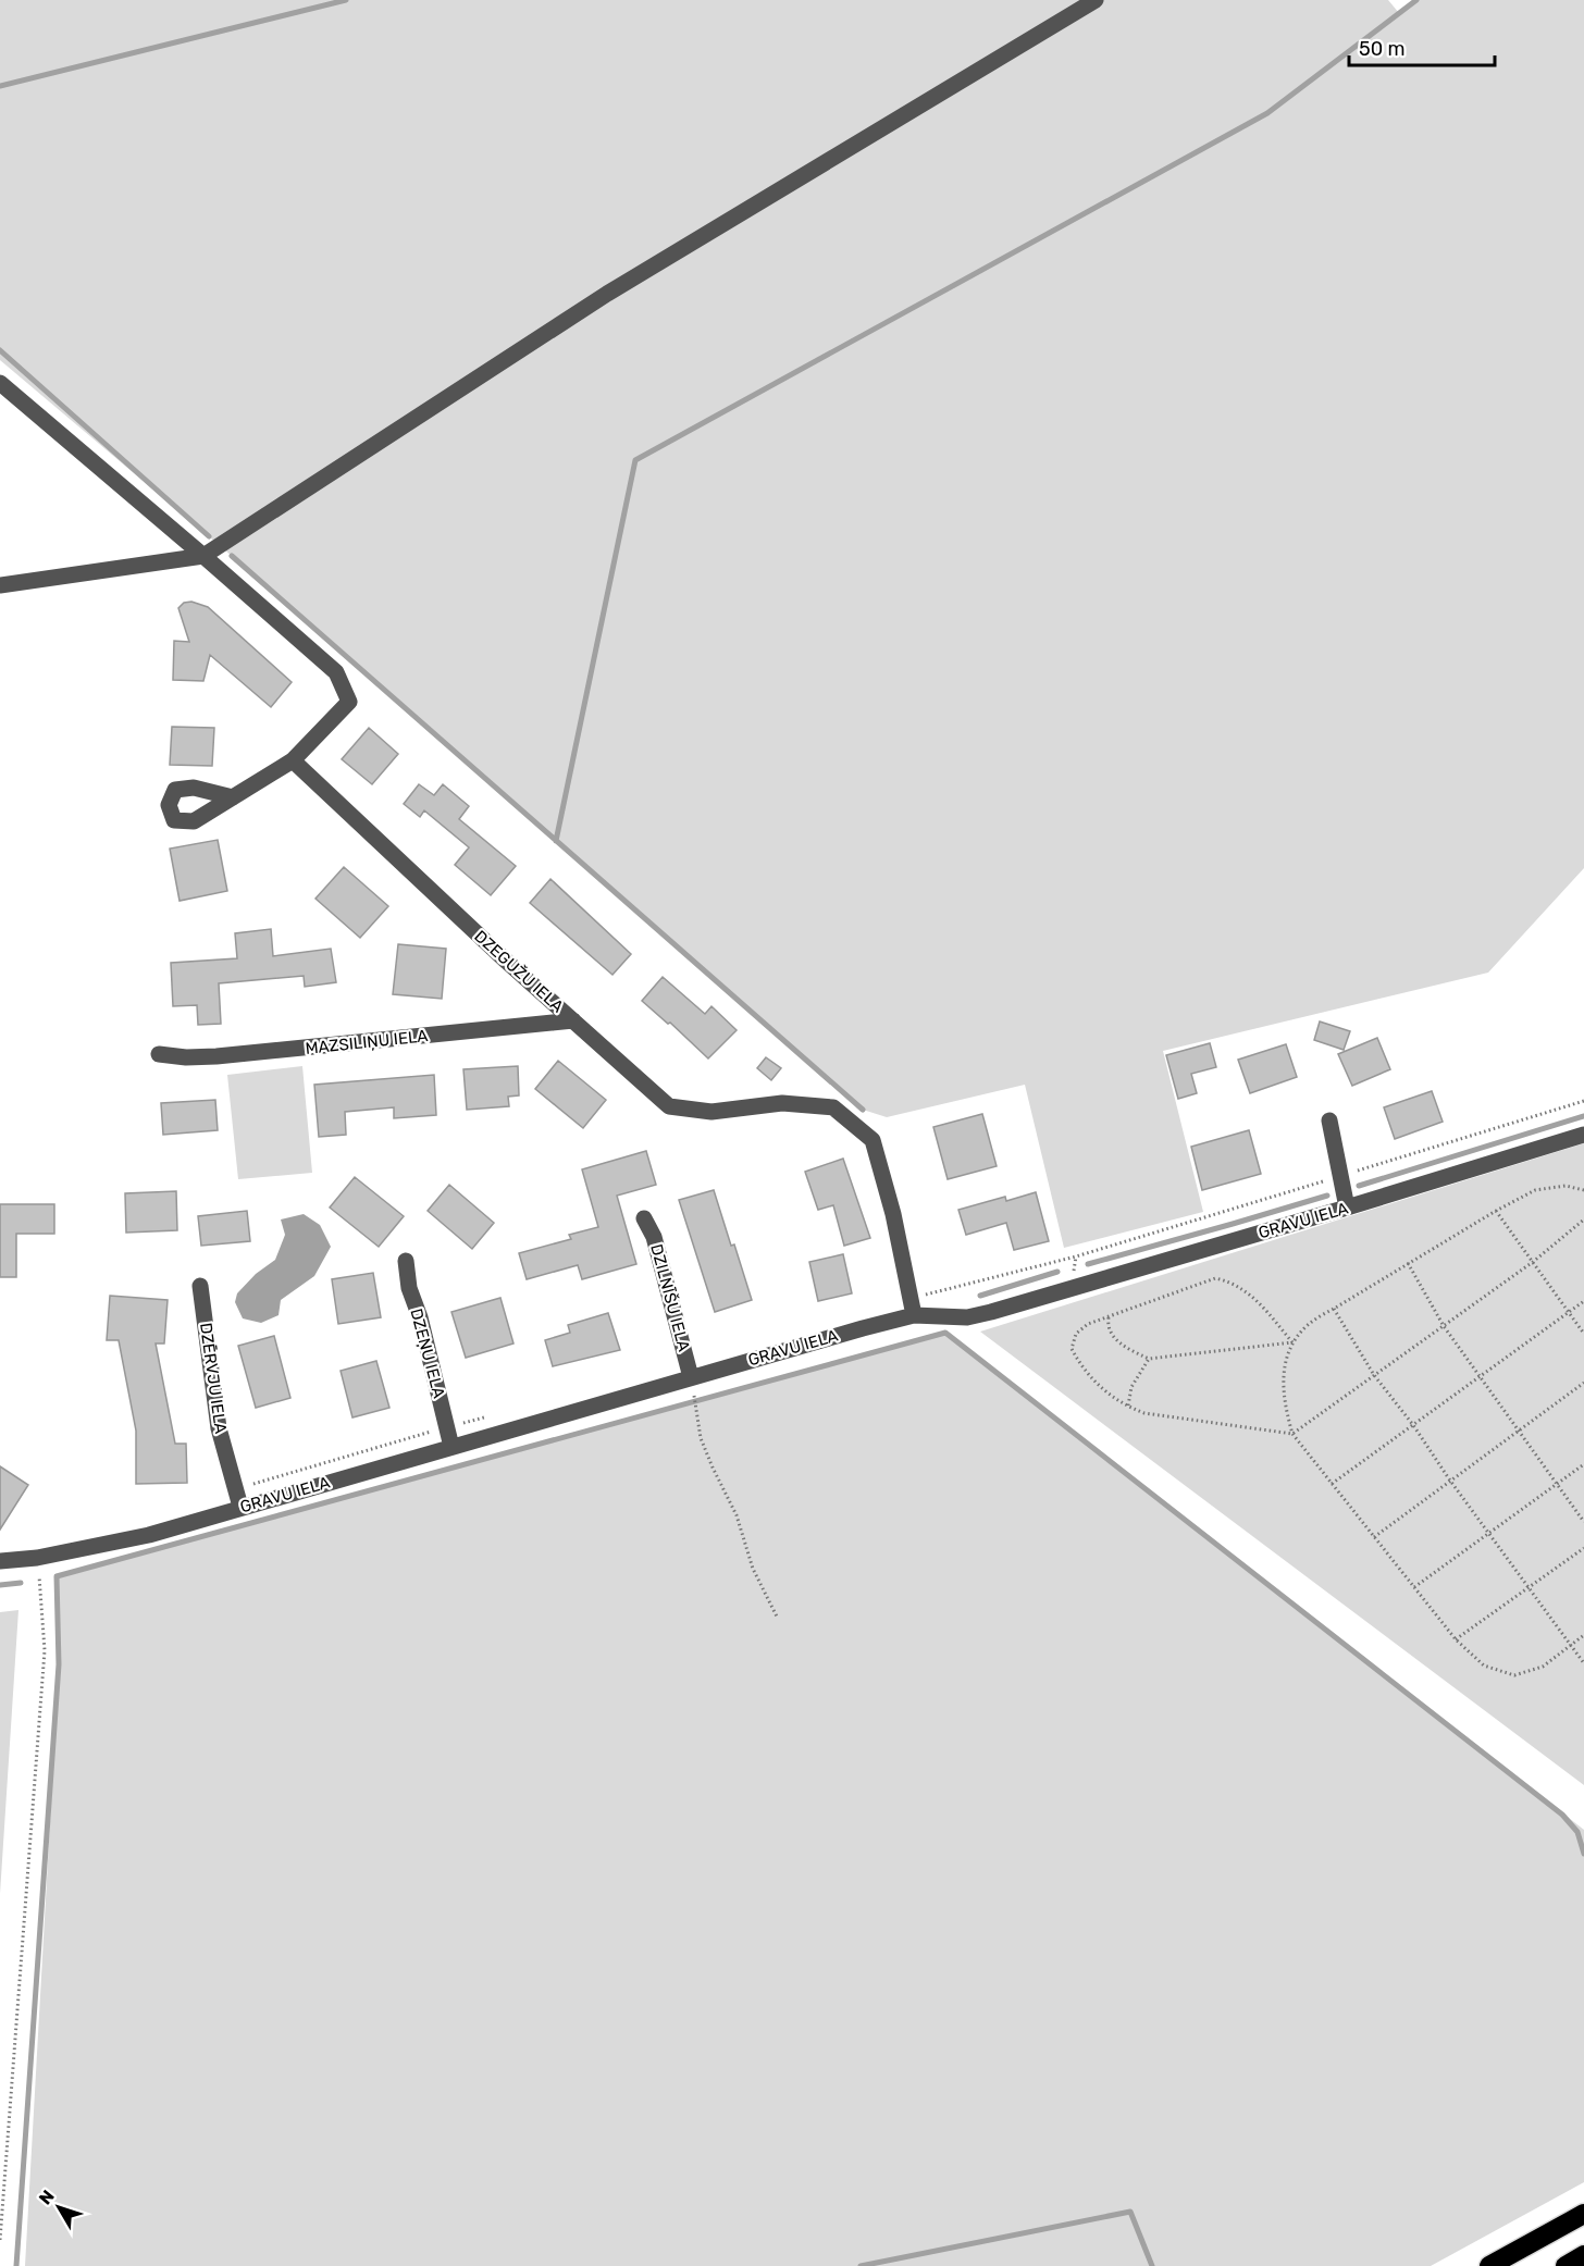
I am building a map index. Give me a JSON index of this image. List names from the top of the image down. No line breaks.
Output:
{"streets":{"street":["DZEGUŽU IELA","MAZSILIŅU IELA","GRAVU IELA","DZILNĪŠU IELA","DZEŅU IELA","DZĒRVJU IELA"]},"crossings":[["DZEGUŽU IELA","MAZSILIŅU IELA"],["DZEGUŽU IELA","GRAVU IELA"],["GRAVU IELA","DZILNĪŠU IELA"],["GRAVU IELA","DZEŅU IELA"],["GRAVU IELA","DZĒRVJU IELA"]],"scale_bar":"50 m","north":"top left"}
